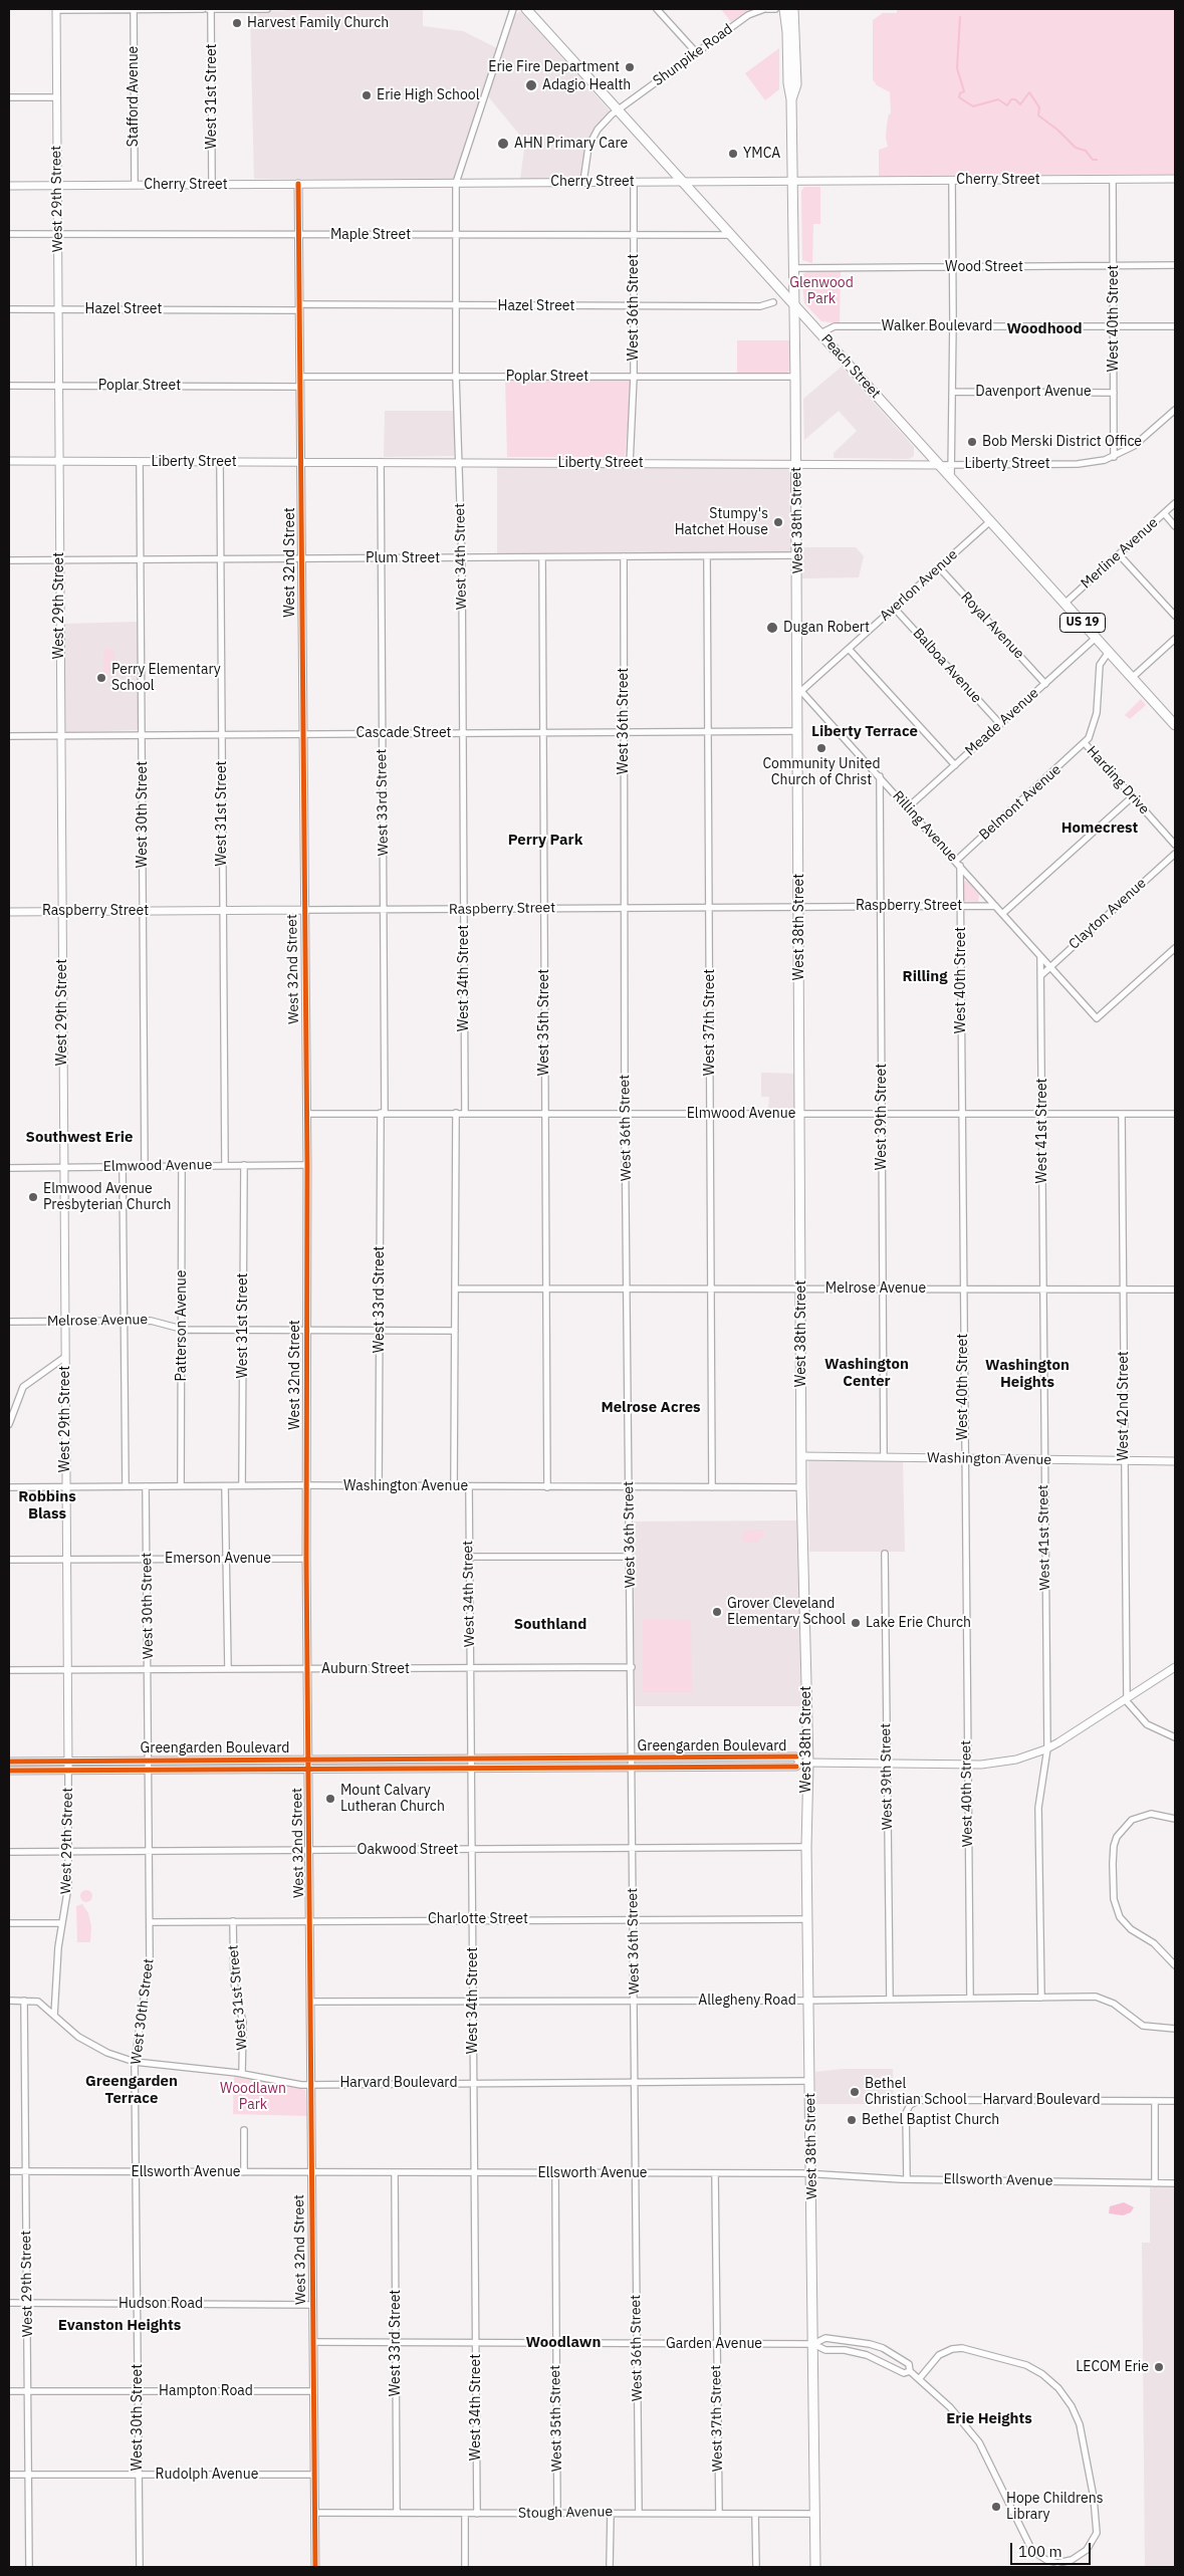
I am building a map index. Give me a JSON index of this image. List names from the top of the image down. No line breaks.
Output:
{"streets":{"main road":["Peach Street","West 38th Street","US 19"],"street":["Shunpike Road","Stafford Avenue","West 31st Street","Cherry Street","West 29th Street","Maple Street","Wood Street","Hazel Street","West 36th Street","West 40th Street","Walker Boulevard","Poplar Street","Davenport Avenue","Liberty Street","Merline Avenue","West 34th Street","Plum Street","West 32nd Street","Averlon Avenue","Royal Avenue","Balboa Avenue","Meade Avenue","Cascade Street","Harding Drive","West 33rd Street","Belmont Avenue","West 30th Street","Rilling Avenue","Raspberry Street","Clayton Avenue","West 35th Street","West 37th Street","Elmwood Avenue","West 39th Street","West 41st Street","Melrose Avenue","Patterson Avenue","West 42nd Street","Washington Avenue","Emerson Avenue","Auburn Street","Greengarden Boulevard","Oakwood Street","Charlotte Street","Allegheny Road","Harvard Boulevard","Ellsworth Avenue","Hudson Road","Garden Avenue","Hampton Road","Rudolph Avenue","Stough Avenue"]},"crossings":[["Shunpike Road","Cherry Street"],["Shunpike Road","Peach Street"],["Stafford Avenue","Cherry Street"],["West 31st Street","Cherry Street"],["West 31st Street","Liberty Street"],["West 31st Street","Plum Street"],["West 31st Street","Cascade Street"],["West 31st Street","Raspberry Street"],["West 31st Street","Elmwood Avenue"],["West 31st Street","Melrose Avenue"],["West 31st Street","Washington Avenue"],["West 31st Street","Charlotte Street"],["West 31st Street","Harvard Boulevard"],["Cherry Street","West 29th Street"],["Cherry Street","West 36th Street"],["Cherry Street","West 40th Street"],["Cherry Street","Peach Street"],["Cherry Street","West 38th Street"],["Cherry Street","West 34th Street"],["Cherry Street","West 32nd Street"],["West 29th Street","Maple Street"],["West 29th Street","Hazel Street"],["West 29th Street","Poplar Street"],["West 29th Street","Liberty Street"],["West 29th Street","Plum Street"],["West 29th Street","Cascade Street"],["West 29th Street","Raspberry Street"],["West 29th Street","Elmwood Avenue"],["West 29th Street","Melrose Avenue"],["West 29th Street","Washington Avenue"],["West 29th Street","Emerson Avenue"],["West 29th Street","Auburn Street"],["West 29th Street","Greengarden Boulevard"],["West 29th Street","Oakwood Street"],["West 29th Street","Harvard Boulevard"],["West 29th Street","Ellsworth Avenue"],["West 29th Street","Hudson Road"],["West 29th Street","Hampton Road"],["West 29th Street","Rudolph Avenue"],["Maple Street","West 36th Street"],["Maple Street","Peach Street"],["Maple Street","West 34th Street"],["Maple Street","West 32nd Street"],["Wood Street","West 40th Street"],["Wood Street","West 38th Street"],["Hazel Street","West 36th Street"],["Hazel Street","West 34th Street"],["Hazel Street","West 32nd Street"],["West 36th Street","Poplar Street"],["West 36th Street","Liberty Street"],["West 36th Street","Plum Street"],["West 36th Street","Cascade Street"],["West 36th Street","Raspberry Street"],["West 36th Street","Elmwood Avenue"],["West 36th Street","Melrose Avenue"],["West 36th Street","Washington Avenue"],["West 36th Street","Auburn Street"],["West 36th Street","Greengarden Boulevard"],["West 36th Street","Oakwood Street"],["West 36th Street","Charlotte Street"],["West 36th Street","Allegheny Road"],["West 36th Street","Harvard Boulevard"],["West 36th Street","Ellsworth Avenue"],["West 36th Street","Garden Avenue"],["West 36th Street","Stough Avenue"],["West 40th Street","Walker Boulevard"],["West 40th Street","Davenport Avenue"],["West 40th Street","Liberty Street"],["West 40th Street","Belmont Avenue"],["West 40th Street","Rilling Avenue"],["West 40th Street","Raspberry Street"],["West 40th Street","Elmwood Avenue"],["West 40th Street","Melrose Avenue"],["West 40th Street","Washington Avenue"],["West 40th Street","Greengarden Boulevard"],["West 40th Street","Allegheny Road"],["Walker Boulevard","Peach Street"],["Peach Street","Liberty Street"],["Peach Street","West 38th Street"],["Peach Street","Merline Avenue"],["Peach Street","Averlon Avenue"],["Peach Street","Meade Avenue"],["Peach Street","Harding Drive"],["Poplar Street","West 38th Street"],["Poplar Street","West 34th Street"],["Poplar Street","West 32nd Street"],["Liberty Street","West 38th Street"],["Liberty Street","West 34th Street"],["Liberty Street","West 32nd Street"],["Liberty Street","West 33rd Street"],["Liberty Street","West 30th Street"],["West 38th Street","Plum Street"],["West 38th Street","Averlon Avenue"],["West 38th Street","Cascade Street"],["West 38th Street","Rilling Avenue"],["West 38th Street","Raspberry Street"],["West 38th Street","Elmwood Avenue"],["West 38th Street","Melrose Avenue"],["West 38th Street","Washington Avenue"],["West 38th Street","Greengarden Boulevard"],["West 38th Street","Oakwood Street"],["West 38th Street","Charlotte Street"],["West 38th Street","Allegheny Road"],["West 38th Street","Harvard Boulevard"],["West 38th Street","Ellsworth Avenue"],["West 38th Street","Garden Avenue"],["West 38th Street","Stough Avenue"],["West 34th Street","Plum Street"],["West 34th Street","Cascade Street"],["West 34th Street","Raspberry Street"],["West 34th Street","Elmwood Avenue"],["West 34th Street","Washington Avenue"],["West 34th Street","Auburn Street"],["West 34th Street","Greengarden Boulevard"],["West 34th Street","Oakwood Street"],["West 34th Street","Charlotte Street"],["West 34th Street","Allegheny Road"],["West 34th Street","Harvard Boulevard"],["West 34th Street","Ellsworth Avenue"],["West 34th Street","Garden Avenue"],["West 34th Street","Stough Avenue"],["Plum Street","West 32nd Street"],["Plum Street","West 33rd Street"],["Plum Street","West 30th Street"],["Plum Street","West 35th Street"],["Plum Street","West 37th Street"],["West 32nd Street","Cascade Street"],["West 32nd Street","Raspberry Street"],["West 32nd Street","Elmwood Avenue"],["West 32nd Street","Melrose Avenue"],["West 32nd Street","Washington Avenue"],["West 32nd Street","Emerson Avenue"],["West 32nd Street","Auburn Street"],["West 32nd Street","Greengarden Boulevard"],["West 32nd Street","Oakwood Street"],["West 32nd Street","Charlotte Street"],["West 32nd Street","Allegheny Road"],["West 32nd Street","Harvard Boulevard"],["West 32nd Street","Ellsworth Avenue"],["West 32nd Street","Hudson Road"],["West 32nd Street","Garden Avenue"],["West 32nd Street","Hampton Road"],["West 32nd Street","Rudolph Avenue"],["West 32nd Street","Stough Avenue"],["Averlon Avenue","Royal Avenue"],["Averlon Avenue","Balboa Avenue"],["Averlon Avenue","Rilling Avenue"],["Royal Avenue","Meade Avenue"],["Balboa Avenue","Meade Avenue"],["Meade Avenue","Rilling Avenue"],["Cascade Street","West 33rd Street"],["Cascade Street","West 30th Street"],["Cascade Street","West 35th Street"],["Cascade Street","West 37th Street"],["Harding Drive","Belmont Avenue"],["West 33rd Street","Raspberry Street"],["West 33rd Street","Elmwood Avenue"],["West 33rd Street","Melrose Avenue"],["West 33rd Street","Washington Avenue"],["West 33rd Street","Ellsworth Avenue"],["West 33rd Street","Garden Avenue"],["West 33rd Street","Stough Avenue"],["Belmont Avenue","Rilling Avenue"],["West 30th Street","Raspberry Street"],["West 30th Street","Elmwood Avenue"],["West 30th Street","Washington Avenue"],["West 30th Street","Emerson Avenue"],["West 30th Street","Auburn Street"],["West 30th Street","Greengarden Boulevard"],["West 30th Street","Oakwood Street"],["West 30th Street","Charlotte Street"],["West 30th Street","Harvard Boulevard"],["West 30th Street","Ellsworth Avenue"],["West 30th Street","Hudson Road"],["West 30th Street","Hampton Road"],["West 30th Street","Rudolph Avenue"],["Rilling Avenue","Raspberry Street"],["Rilling Avenue","Clayton Avenue"],["Rilling Avenue","West 39th Street"],["Rilling Avenue","West 41st Street"],["Raspberry Street","West 35th Street"],["Raspberry Street","West 37th Street"],["Raspberry Street","West 39th Street"],["Clayton Avenue","West 41st Street"],["West 35th Street","Elmwood Avenue"],["West 35th Street","Melrose Avenue"],["West 35th Street","Washington Avenue"],["West 35th Street","Ellsworth Avenue"],["West 35th Street","Garden Avenue"],["West 35th Street","Stough Avenue"],["West 37th Street","Elmwood Avenue"],["West 37th Street","Melrose Avenue"],["West 37th Street","Washington Avenue"],["West 37th Street","Ellsworth Avenue"],["West 37th Street","Garden Avenue"],["West 37th Street","Stough Avenue"],["Elmwood Avenue","West 39th Street"],["Elmwood Avenue","West 41st Street"],["Elmwood Avenue","Patterson Avenue"],["Elmwood Avenue","West 42nd Street"],["West 39th Street","Melrose Avenue"],["West 39th Street","Washington Avenue"],["West 39th Street","Greengarden Boulevard"],["West 39th Street","Allegheny Road"],["West 41st Street","Melrose Avenue"],["West 41st Street","Washington Avenue"],["West 41st Street","Greengarden Boulevard"],["West 41st Street","Allegheny Road"],["Melrose Avenue","Patterson Avenue"],["Melrose Avenue","West 42nd Street"],["Patterson Avenue","Washington Avenue"],["West 42nd Street","Washington Avenue"],["West 42nd Street","Greengarden Boulevard"],["Harvard Boulevard","Ellsworth Avenue"]],"districts":["Woodhood","Liberty Terrace","Homecrest","Perry Park","Rilling","Southwest Erie","Washington Center","Washington Heights","Melrose Acres","Robbins Blass","Southland","Greengarden Terrace","Evanston Heights","Woodlawn","Erie Heights"],"parks":["Glenwood Park","Woodlawn Park"],"places":["Harvest Family Church","Erie Fire Department","Adagio Health","Erie High School","AHN Primary Care","YMCA","Bob Merski District Office","Stumpy's Hatchet House","Dugan Robert","Perry Elementary School","Community United Church of Christ","Elmwood Avenue Presbyterian Church","Grover Cleveland Elementary School","Lake Erie Church","Mount Calvary Lutheran Church","Bethel Christian School","Bethel Baptist Church","LECOM Erie","Hope Childrens Library"],"scale_bar":"100 m"}
